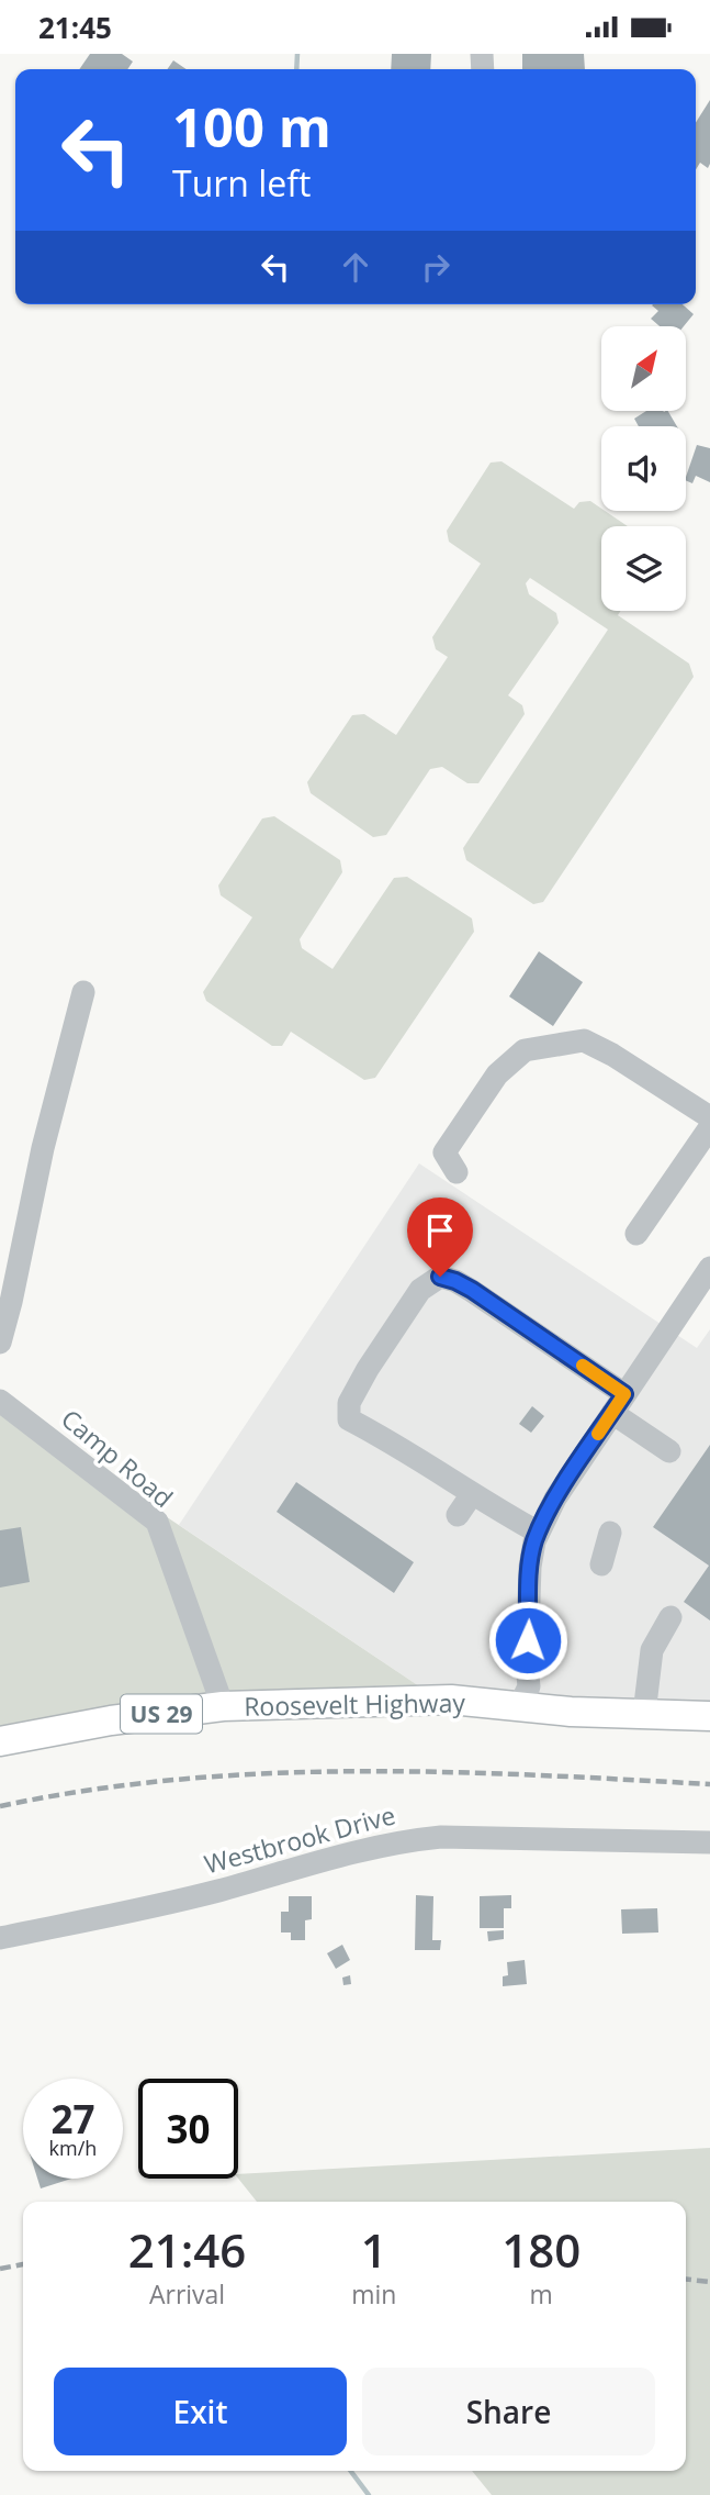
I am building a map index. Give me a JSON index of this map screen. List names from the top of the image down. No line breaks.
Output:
{"streets":{"main road":["Roosevelt Highway","US 29"],"street":["Camp Road","Westbrook Drive"]},"crossings":[["Camp Road","Roosevelt Highway"]],"north":"top right","page":{"status":"21:45","turn":["100 m","Turn left"],"speed":"27 km/h","limit":"30","eta":["21:46","Arrival","1","min","180","m"],"buttons":["Exit","Share"]}}
